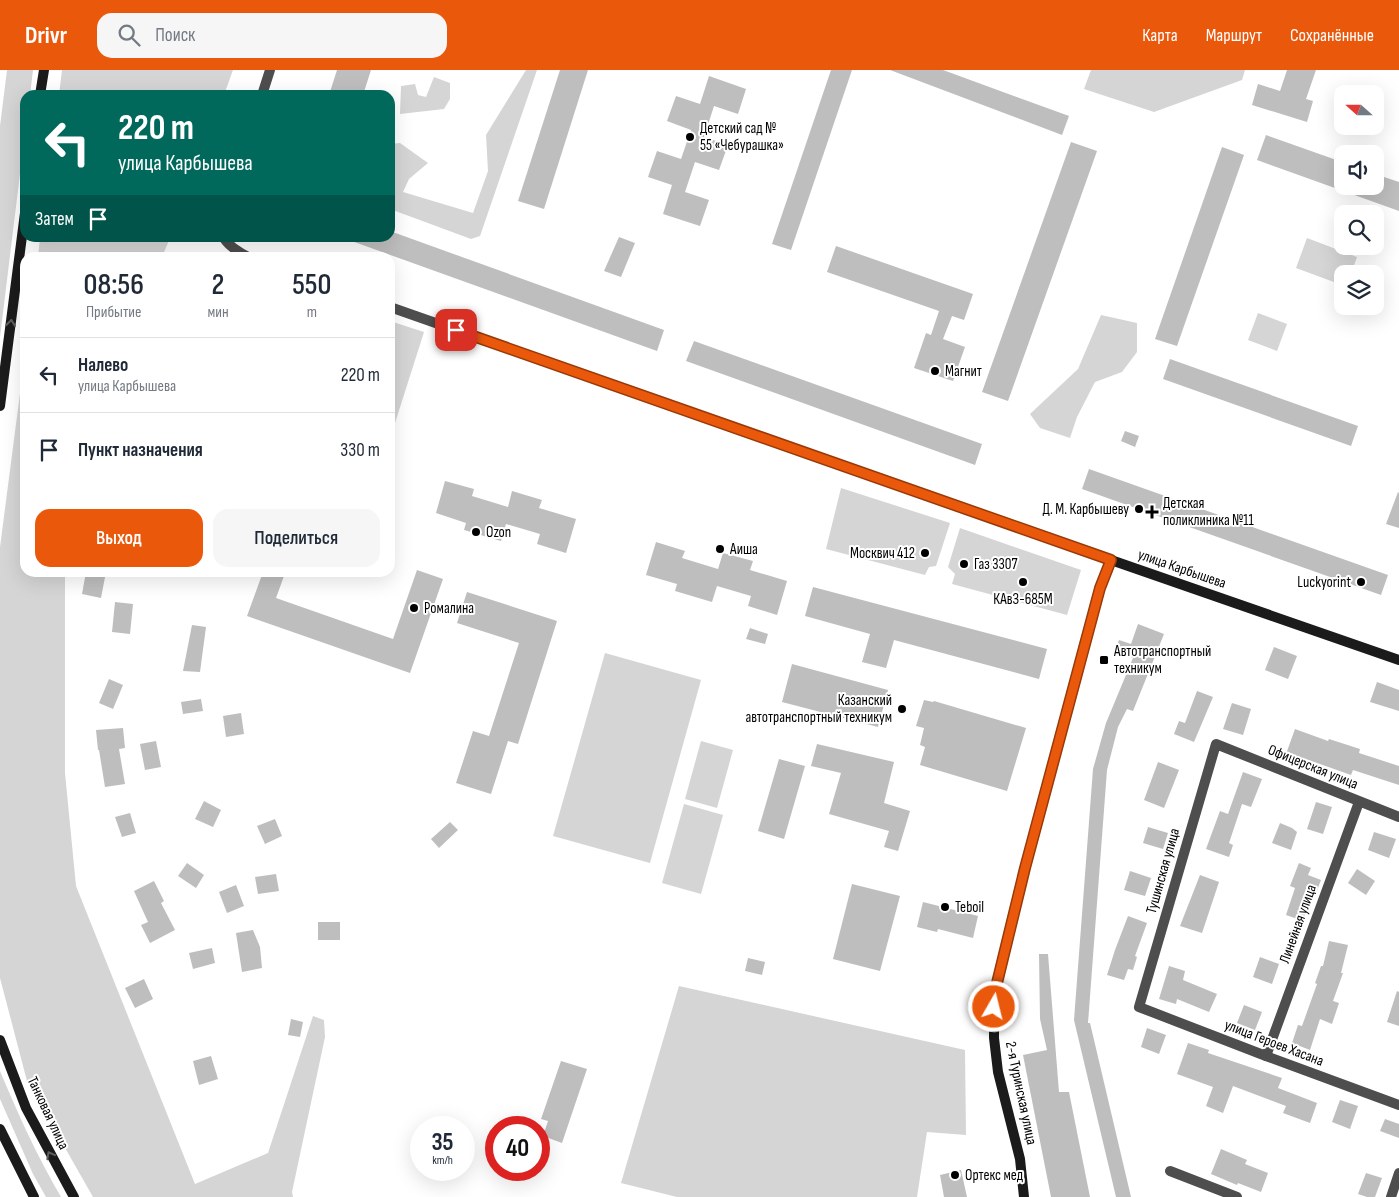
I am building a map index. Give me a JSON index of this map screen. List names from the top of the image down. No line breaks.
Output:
{"streets":{"street":["улица Карбышева","Офицерская улица","Тушинская улица","Линейная улица","улица Героев Хасана","2-я Туринская улица","Танковая улица"]},"crossings":[["улица Карбышева","2-я Туринская улица"],["Офицерская улица","Тушинская улица"],["Офицерская улица","Линейная улица"],["Тушинская улица","улица Героев Хасана"],["Линейная улица","улица Героев Хасана"]],"places":{"other":["Детский сад № 55 «Чебурашка»","Магнит","Д. М. Карбышеву","Ozon","Аиша","Москвич 412","Газ 3307","КАвЗ-685М","Luckyorint","Ромалина","Казанский автотранспортный техникум","Teboil","Ортекс мед"],"health":["Детская поликлиника №11"],"transit":["Автотранспортный техникум"]},"north":"left","page":{"header":"Drivr","search":"Поиск","nav":["Карта","Маршрут","Сохранённые"],"turn":["220 m","улица Карбышева"],"then":"Затем","eta":["08:56","Прибытие","2","мин","550","m"],"list":[{"name":"Налево","note":"улица Карбышева","value":"220 m"},{"name":"Пункт назначения","value":"330 m"}],"buttons":["Выход","Поделиться"],"speed":"35 km/h","limit":"40"}}
